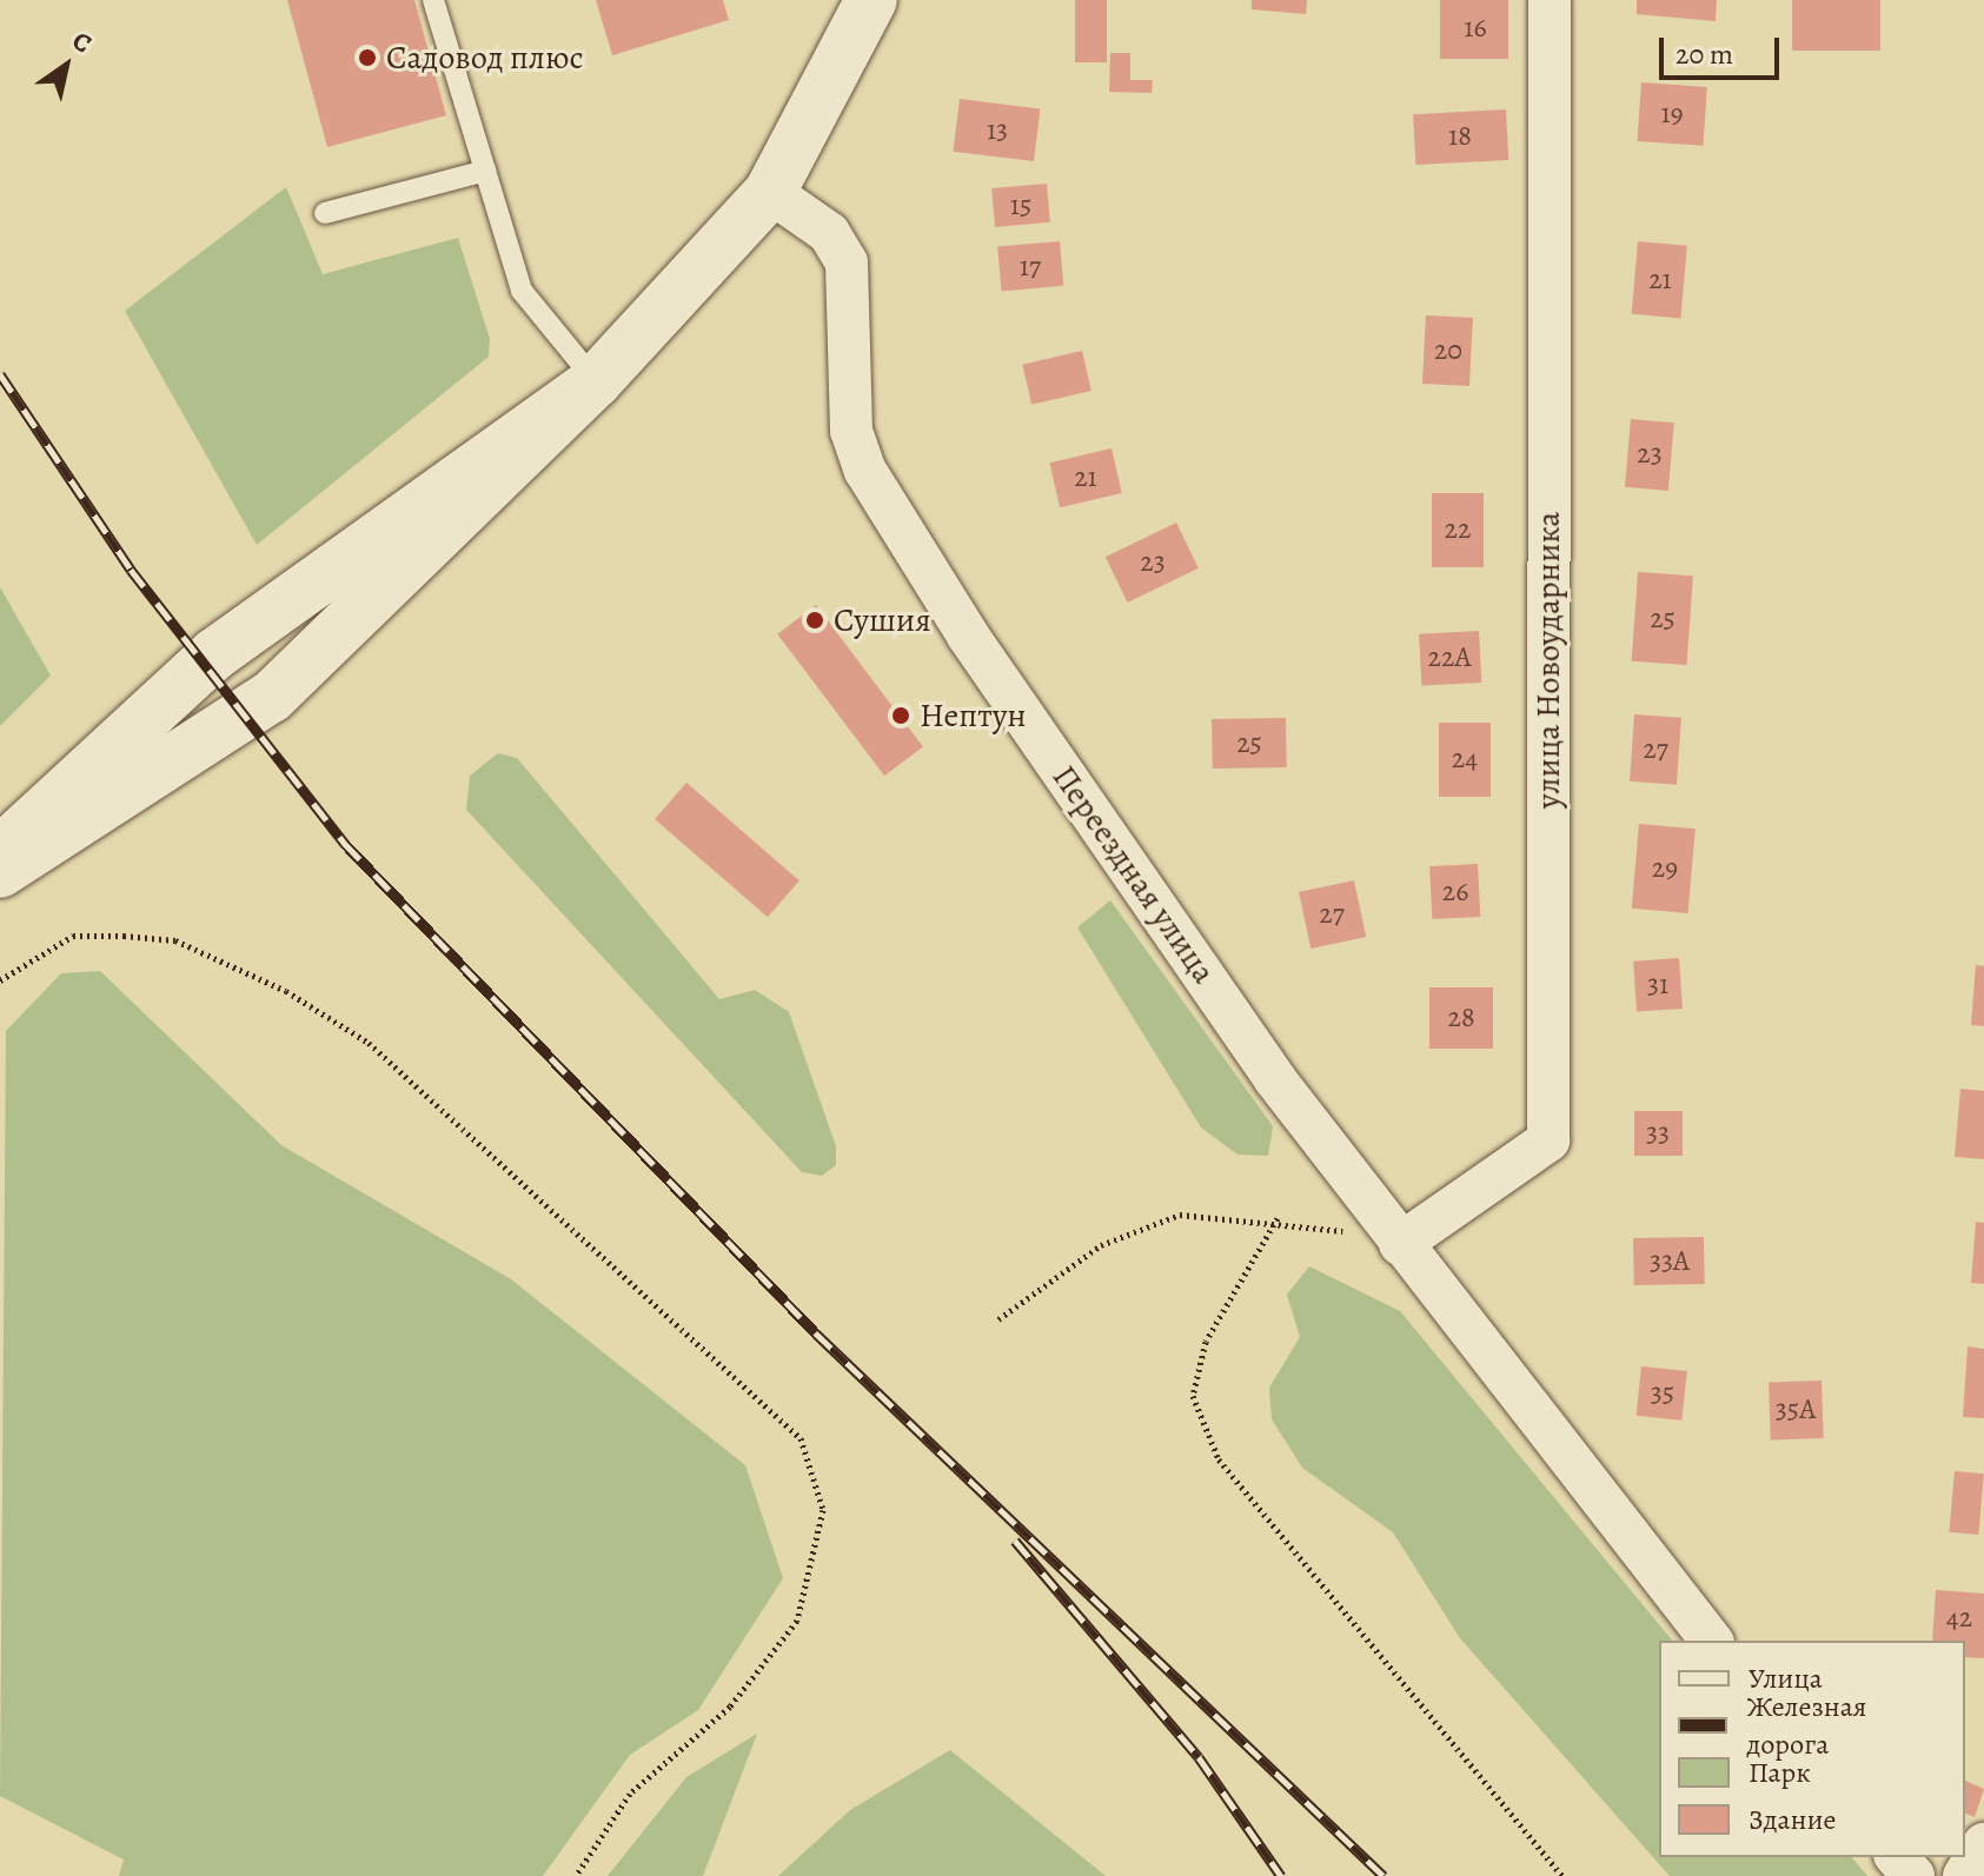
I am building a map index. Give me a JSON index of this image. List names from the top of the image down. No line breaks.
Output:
{"streets":{"street":["улица Новоударника","Переездная улица"]},"crossings":[["улица Новоударника","Переездная улица"]],"places":["Садовод плюс","Сушия","Нептун"],"house_numbers":["16","19","13","18","15","17","21","20","23","21","22","23","25","22А","25","27","24","29","26","27","31","28","33","33А","35","35А","42"],"legend":["Улица","Железная дорога","Парк","Здание"],"scale_bar":"20 m","north":"top right"}
